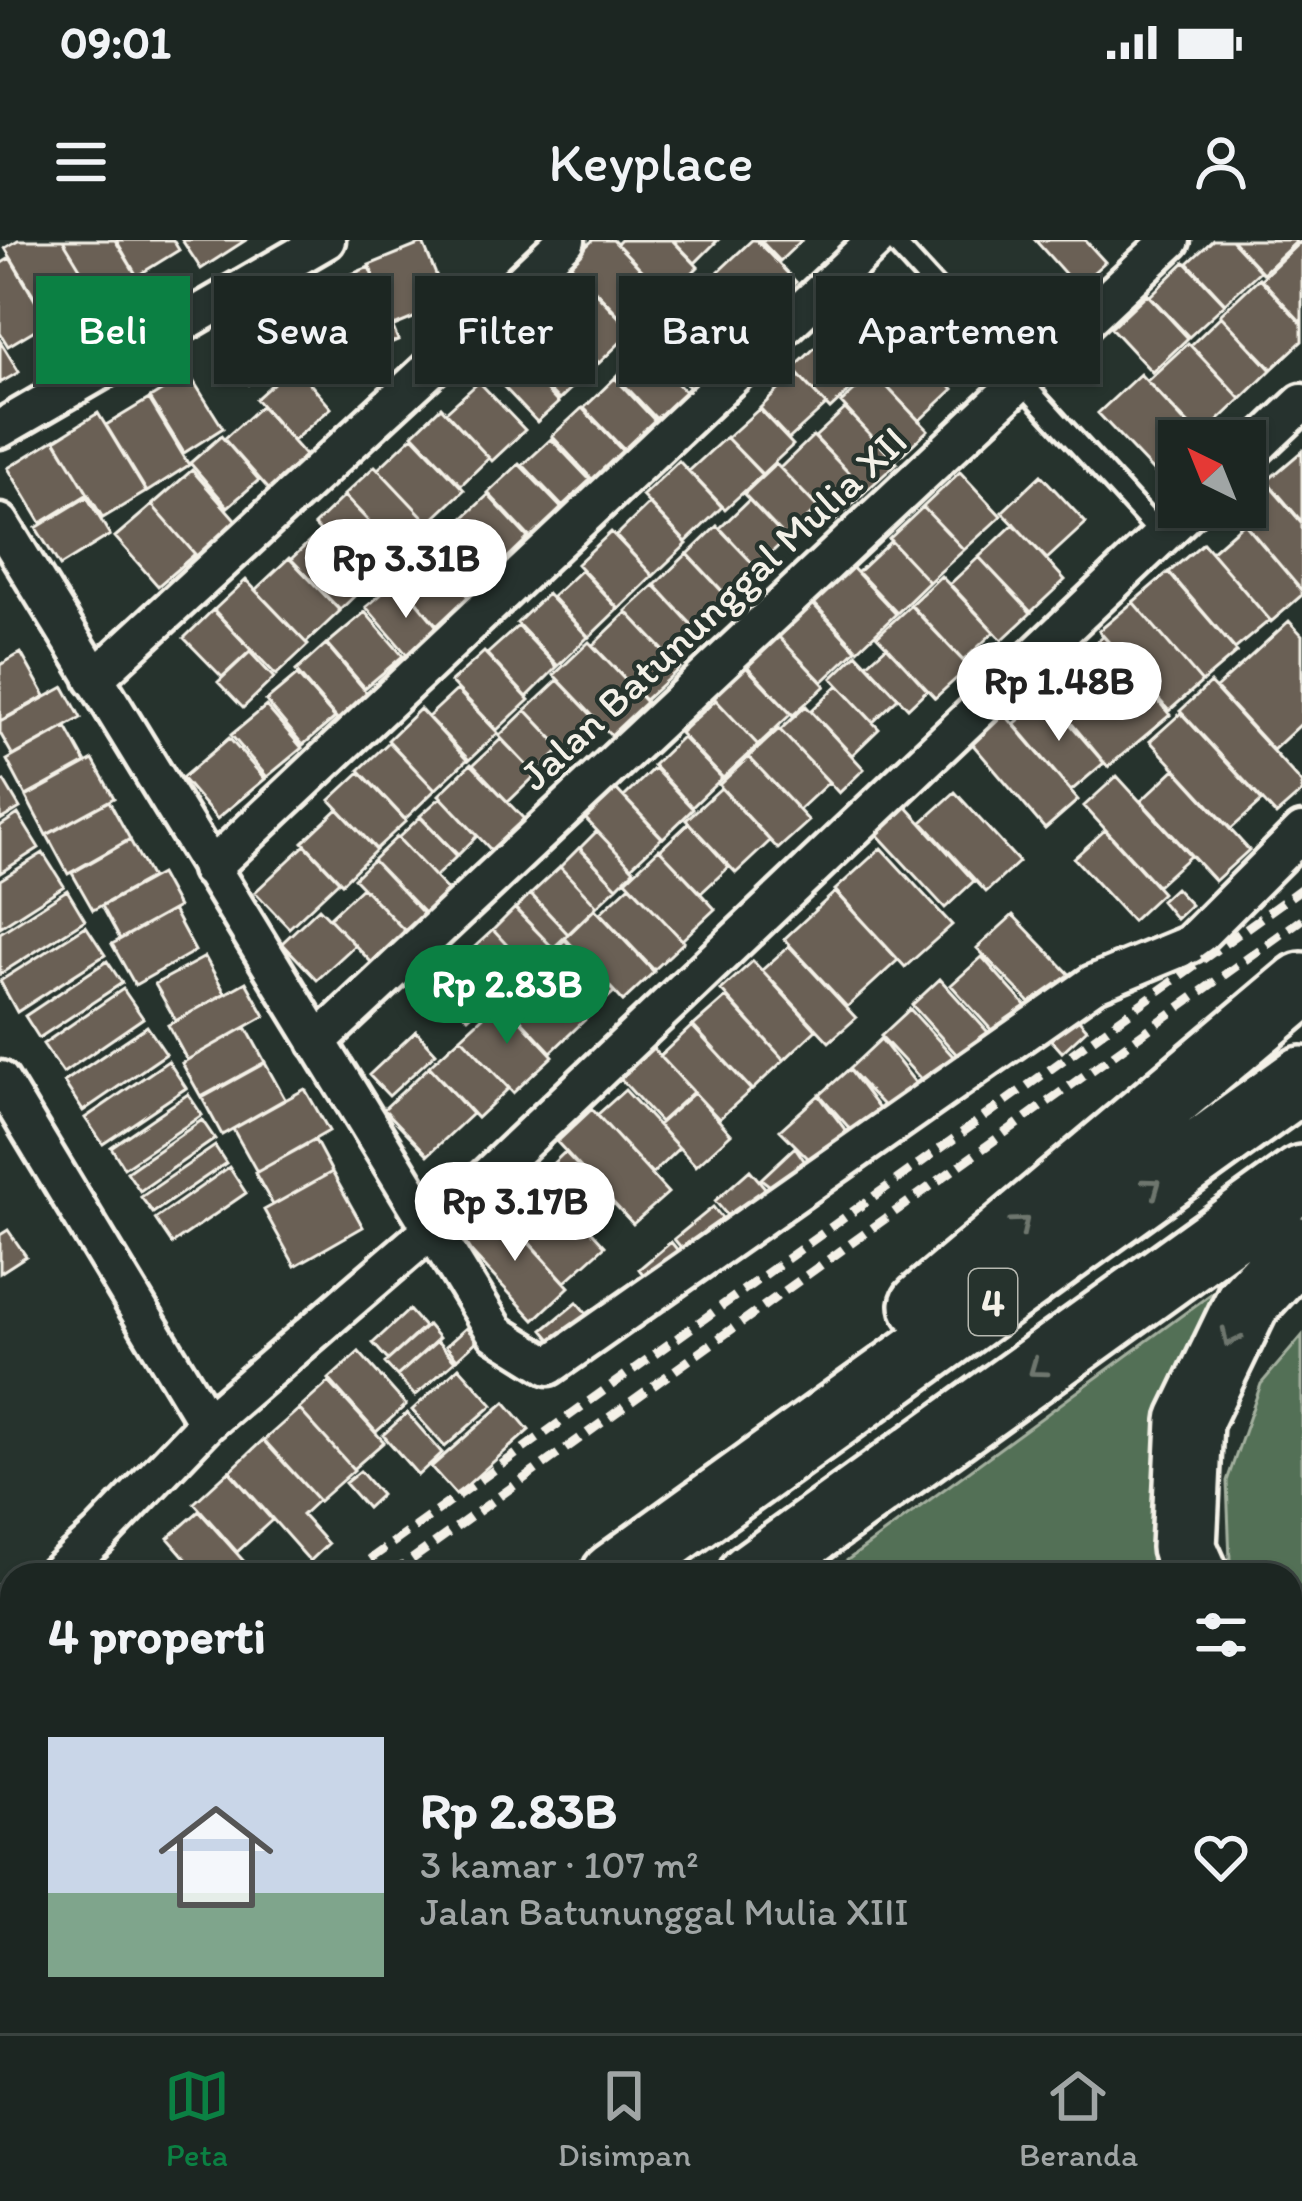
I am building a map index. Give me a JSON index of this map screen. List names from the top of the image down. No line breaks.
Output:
{"streets":{"highway":["4"],"street":["Jalan Batununggal Mulia XII"]},"north":"top left","page":{"status":"09:01","header":"Keyplace","chip":["Beli","Sewa","Filter","Baru","Apartemen"],"price":["Rp 3.31B","Rp 1.48B","Rp 2.83B","Rp 3.17B"],"heading":"4 properti","list":[{"name":"Rp 2.83B","note":"3 kamar · 107 m² · Jalan Batununggal Mulia XIII"}],"tabs":["Peta","Disimpan","Beranda"]}}
